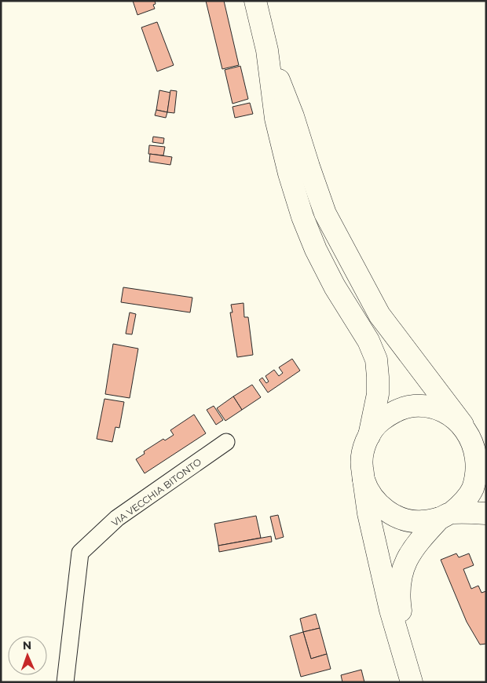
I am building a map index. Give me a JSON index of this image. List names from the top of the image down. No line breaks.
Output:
{"streets":{"street":["VIA VECCHIA BITONTO"]},"north":"top"}
